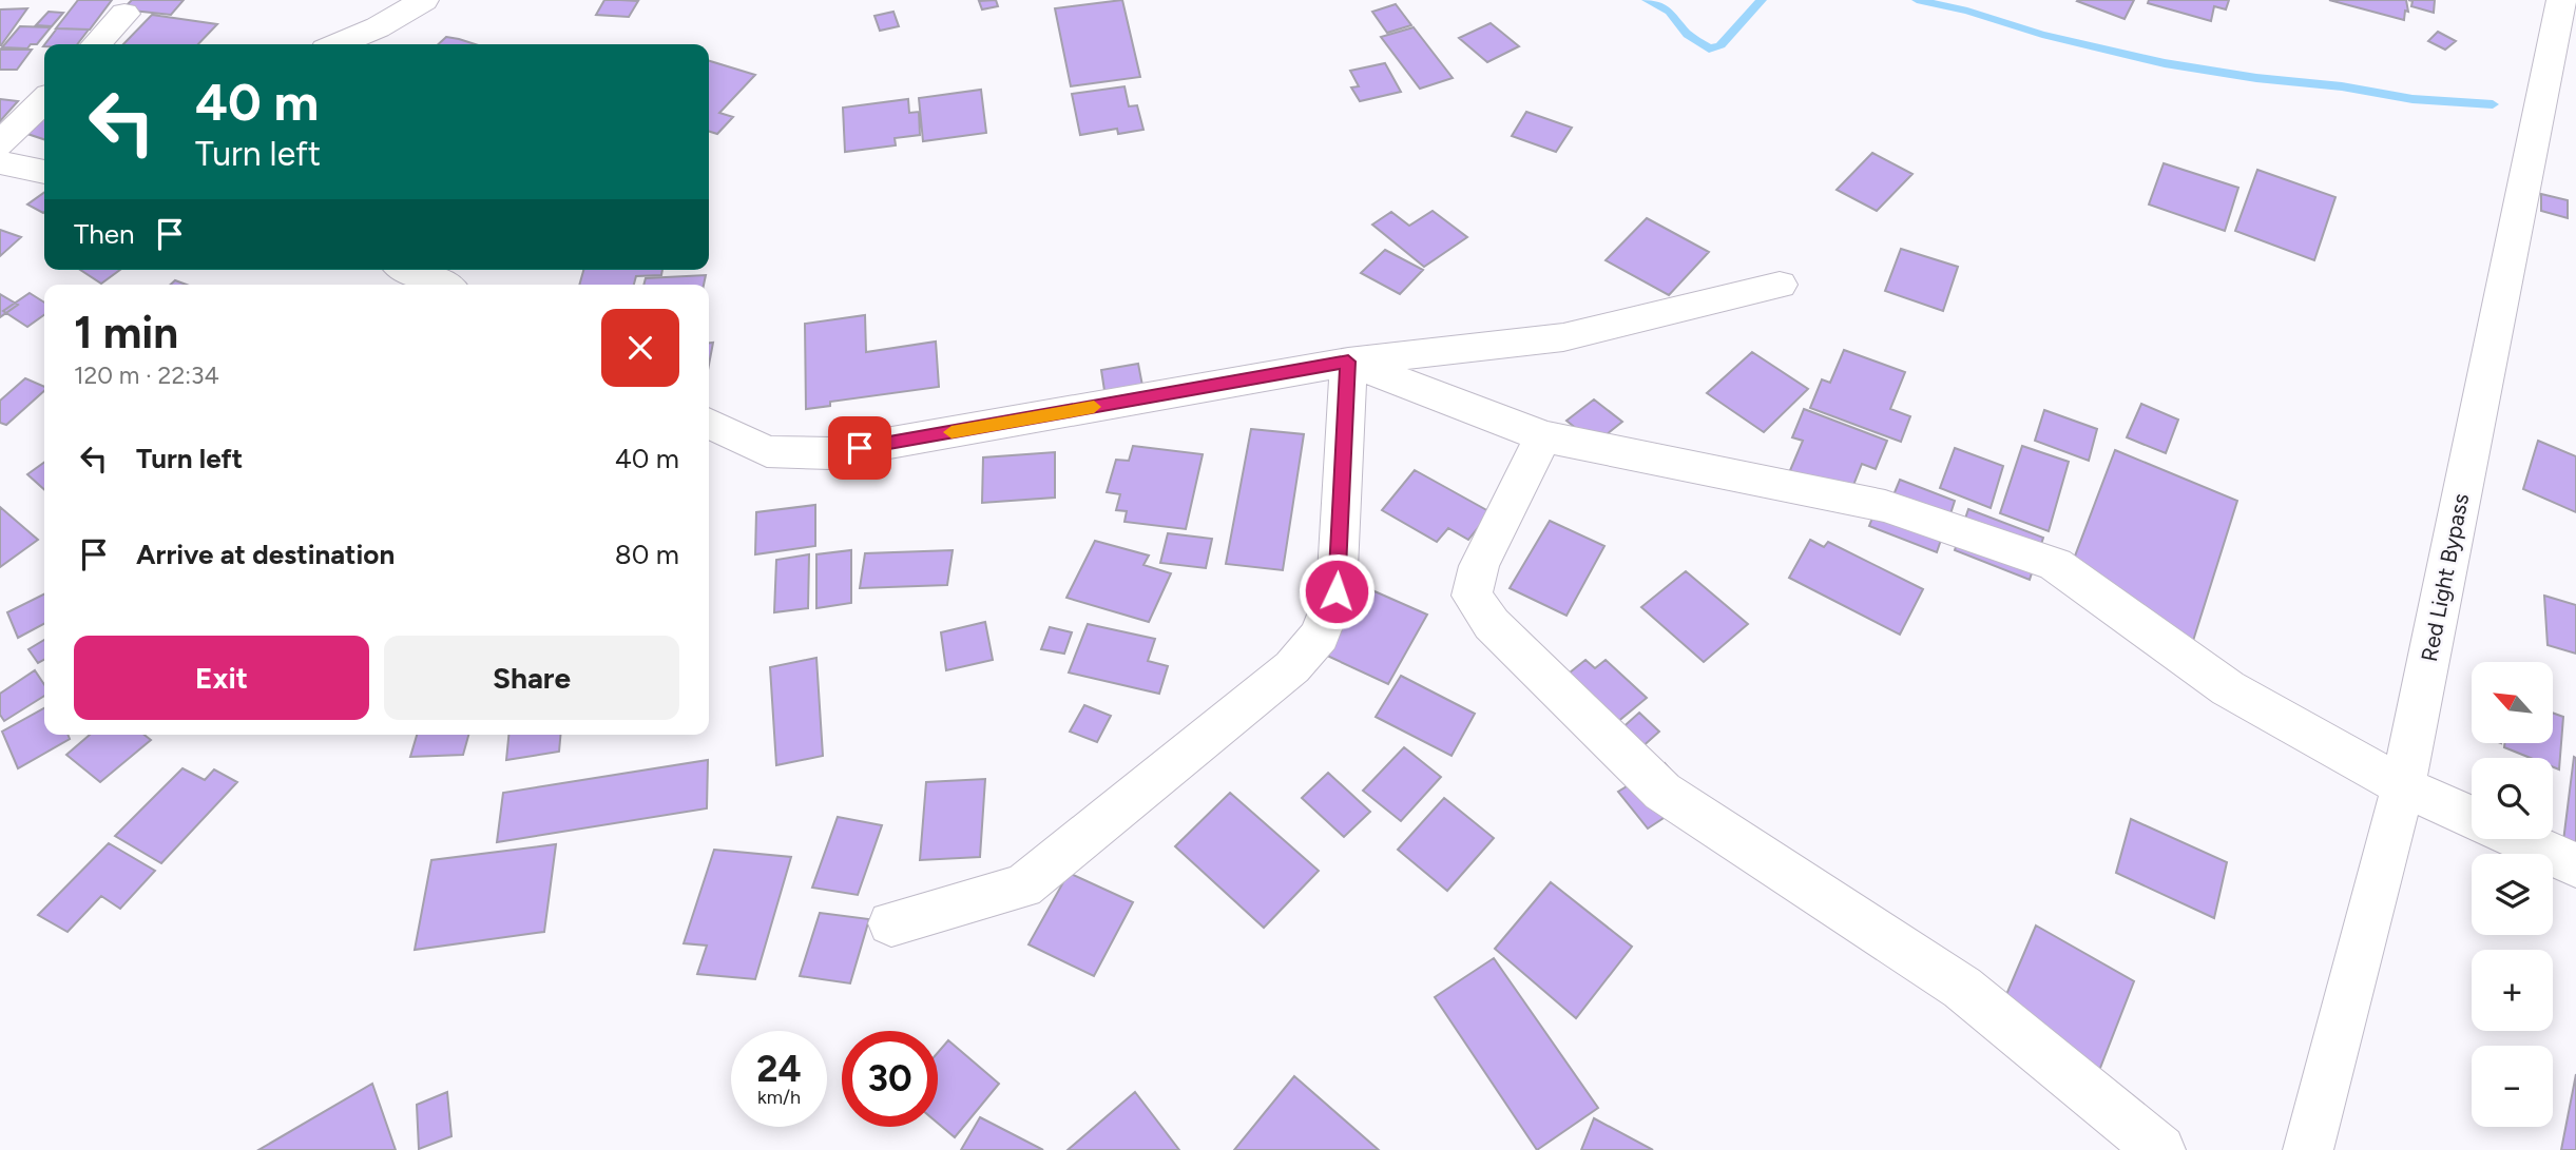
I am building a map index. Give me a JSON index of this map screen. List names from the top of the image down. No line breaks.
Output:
{"streets":{"street":["Red Light Bypass"]},"north":"top left","page":{"turn":["40 m","Turn left"],"then":"Then","heading":["1 min","120 m · 22:34"],"list":[{"name":"Turn left","value":"40 m"},{"name":"Arrive at destination","value":"80 m"}],"buttons":["Exit","Share"],"map_buttons":["+","−"],"speed":"24 km/h","limit":"30"}}
